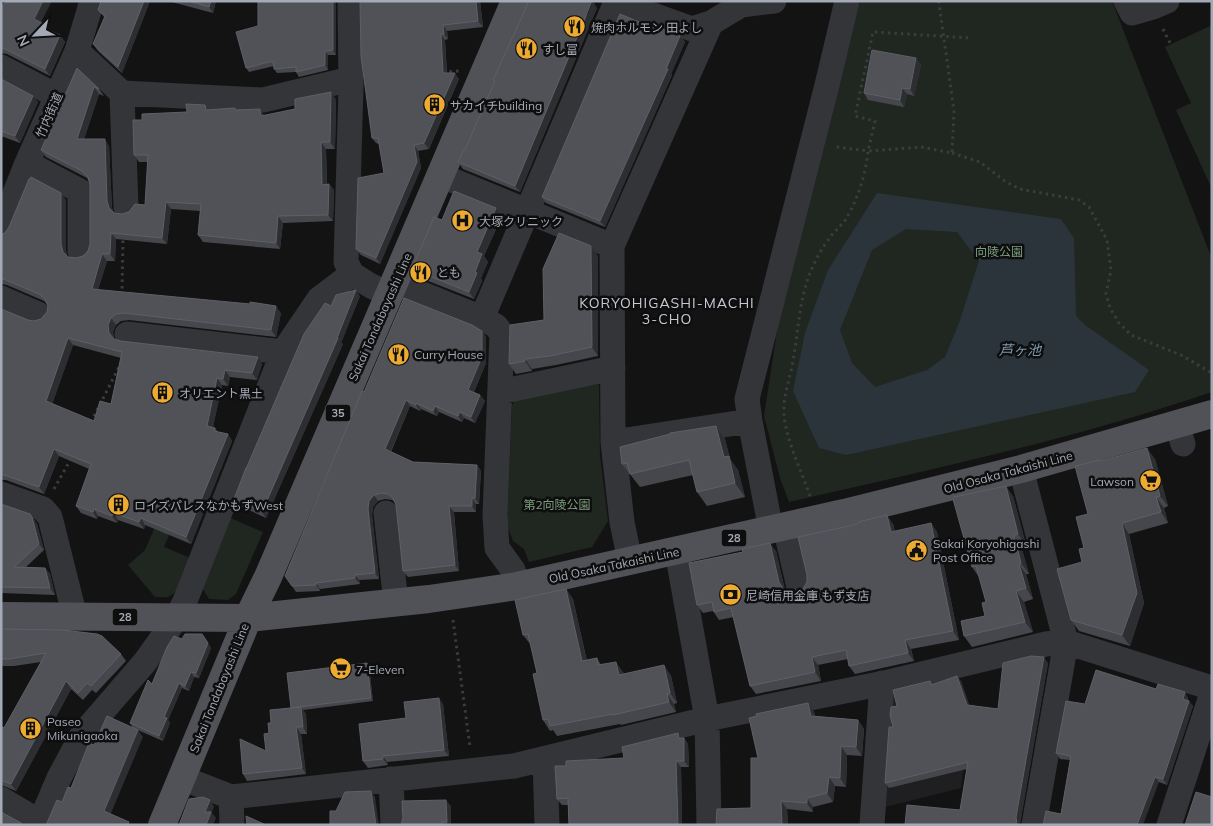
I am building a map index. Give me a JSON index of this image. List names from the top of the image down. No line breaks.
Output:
{"streets":{"main road":["Sakai Tondabayashi Line","35","Old Osaka Takaishi Line","28"],"street":["竹内街道"]},"crossings":[["Sakai Tondabayashi Line","Old Osaka Takaishi Line"]],"districts":["KORYOHIGASHI-MACHI 3-CHO"],"water":["芦ヶ池"],"parks":["向陵公園","第2向陵公園"],"places":{"restaurant":["焼肉ホルモン 田よし","すし富","とも","Curry House"],"building":["サカイチbuilding","オリエント黒土","ロイズパレスなかもずWest","Paseo Mikunigaoka"],"hospital":["大塚クリニック"],"supermarket":["Lawson","7-Eleven"],"public building":["Sakai Koryohigashi Post Office"],"bank":["尼崎信用金庫 もず支店"]},"north":"bottom left"}
